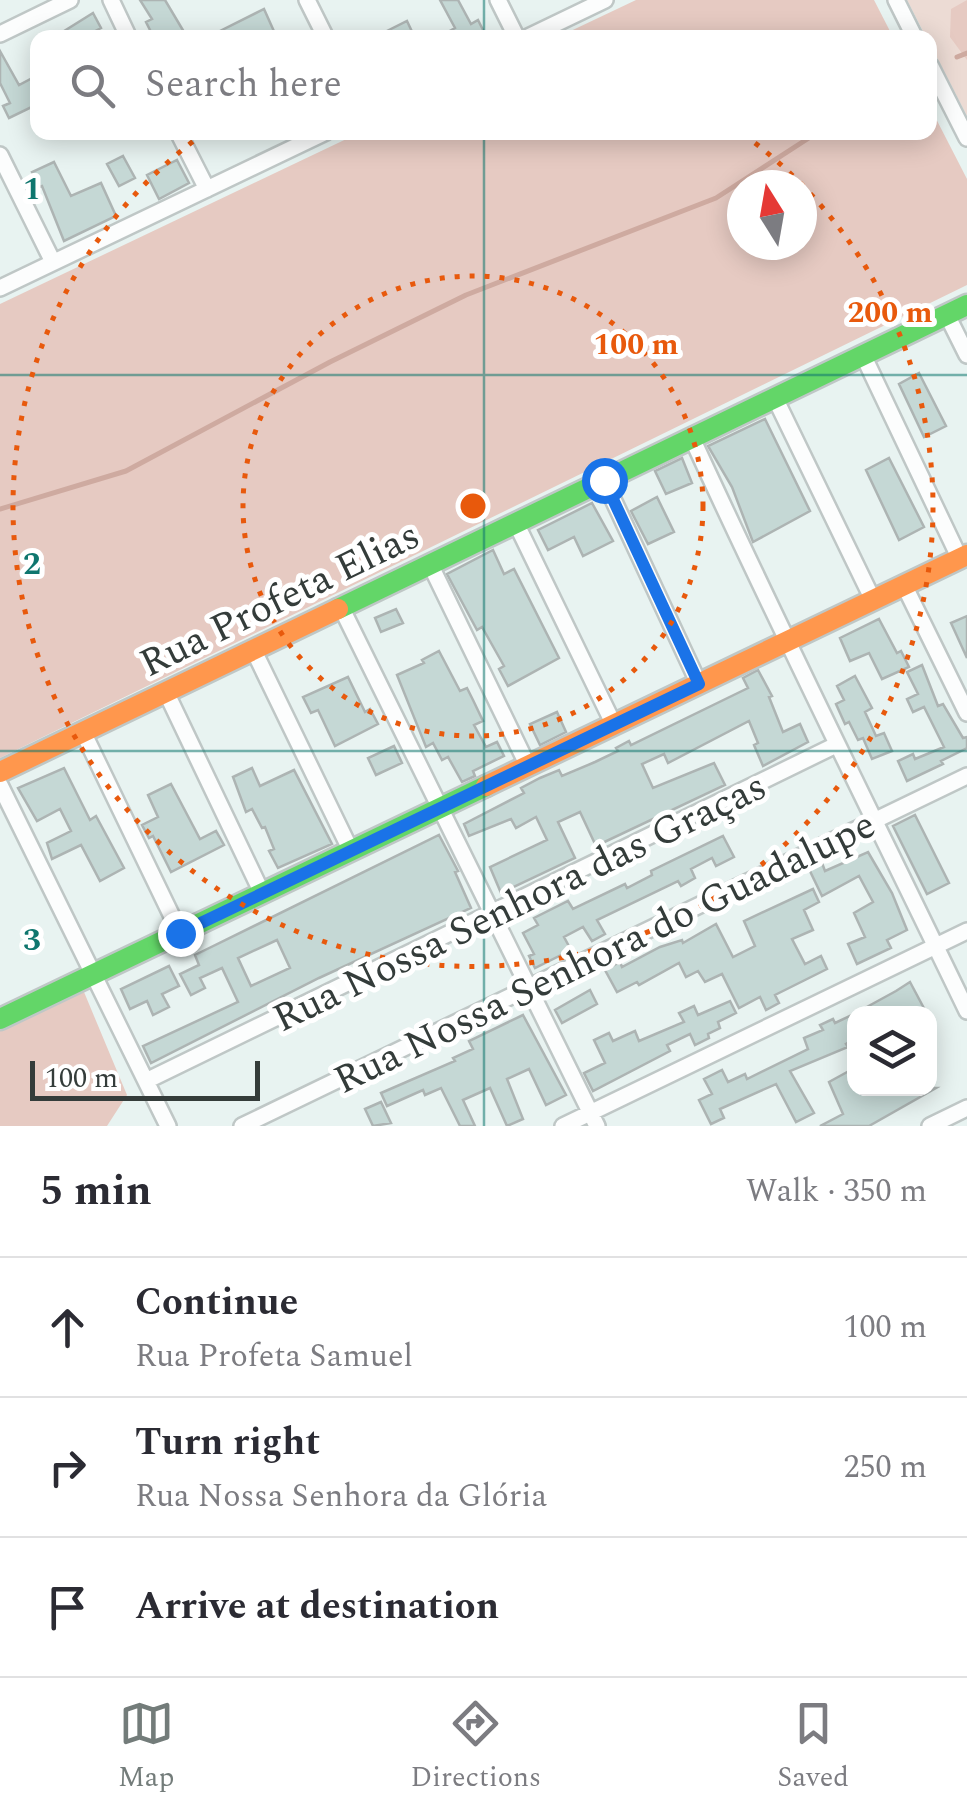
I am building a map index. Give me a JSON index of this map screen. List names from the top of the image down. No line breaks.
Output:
{"streets":{"street":["Rua Profeta Elias","Rua Nossa Senhora das Graças","Rua Nossa Senhora do Guadalupe"]},"scale_bar":"100 m","north":"top","page":{"search":"Search here","scale":"100 m","heading":["5 min","Walk · 350 m"],"list":[["Continue","Rua Profeta Samuel","100 m"],["Turn right","Rua Nossa Senhora da Glória","250 m"],"Arrive at destination"],"nav":["Map","Directions","Saved"]},"grid":{"rows":["1","2","3"]},"rings":["200 m","100 m"]}
